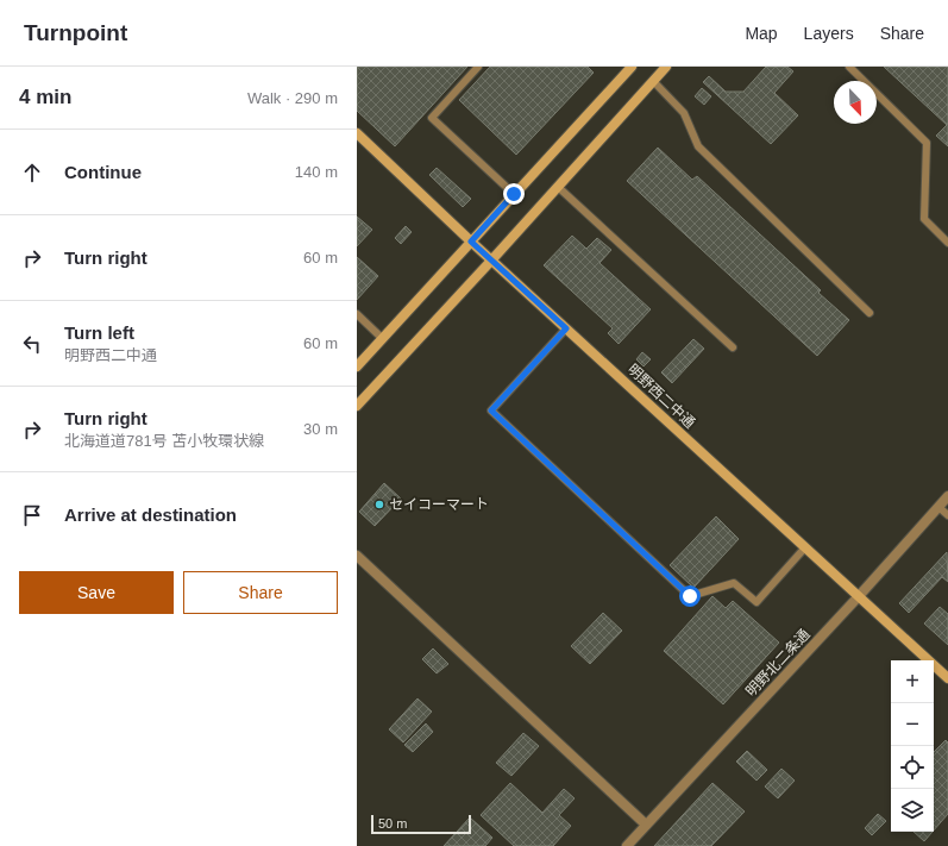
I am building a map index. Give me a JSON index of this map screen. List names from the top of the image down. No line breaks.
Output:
{"streets":{"main road":["明野西二中通"],"street":["明野北二条通"]},"crossings":[["明野西二中通","明野北二条通"]],"places":["セイコーマート"],"scale_bar":"50 m","north":"bottom right","page":{"header":"Turnpoint","nav":["Map","Layers","Share"],"heading":["4 min","Walk · 290 m"],"list":[["Continue","140 m"],["Turn right","60 m"],["Turn left","明野西二中通","60 m"],["Turn right","北海道道781号 苫小牧環状線","30 m"],"Arrive at destination"],"buttons":["Save","Share"],"map_buttons":["+","−"],"scale":"50 m"}}
